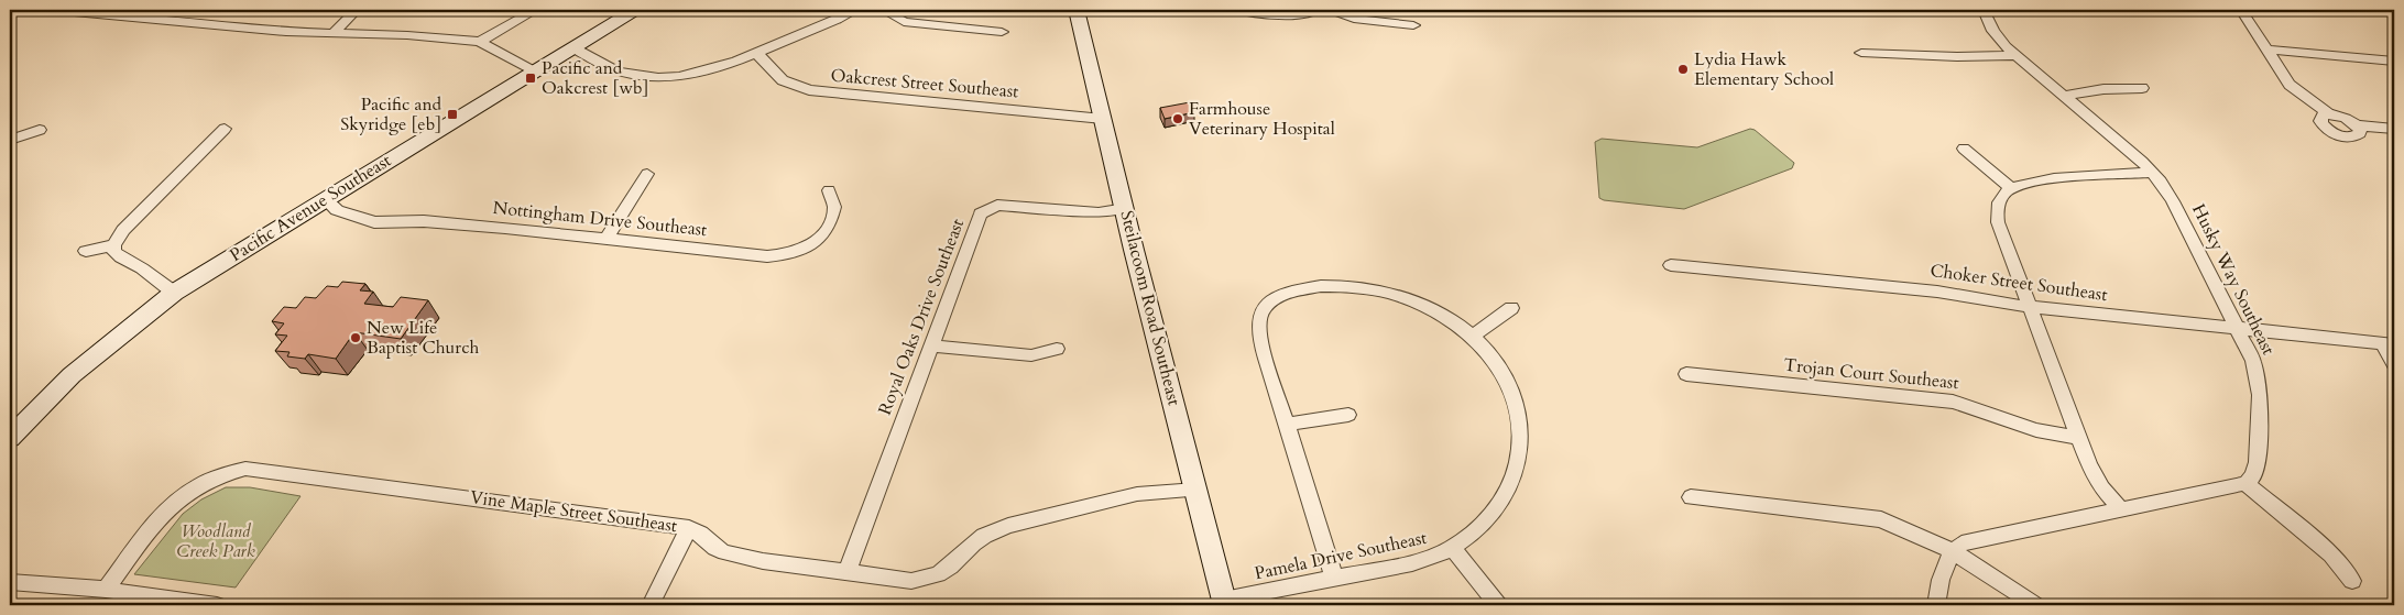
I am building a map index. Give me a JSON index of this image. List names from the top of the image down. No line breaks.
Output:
{"streets":{"street":["Oakcrest Street Southeast","Pacific Avenue Southeast","Nottingham Drive Southeast","Husky Way Southeast","Choker Street Southeast","Steilacoom Road Southeast","Royal Oaks Drive Southeast","Trojan Court Southeast","Vine Maple Street Southeast","Pamela Drive Southeast"]},"crossings":[["Oakcrest Street Southeast","Steilacoom Road Southeast"],["Pacific Avenue Southeast","Nottingham Drive Southeast"],["Husky Way Southeast","Choker Street Southeast"],["Steilacoom Road Southeast","Royal Oaks Drive Southeast"],["Steilacoom Road Southeast","Vine Maple Street Southeast"],["Steilacoom Road Southeast","Pamela Drive Southeast"],["Royal Oaks Drive Southeast","Vine Maple Street Southeast"]],"parks":["Woodland Creek Park"],"places":{"other":["Lydia Hawk Elementary School","Farmhouse Veterinary Hospital","New Life Baptist Church"],"transit":["Pacific and Oakcrest [wb]","Pacific and Skyridge [eb]"]}}
